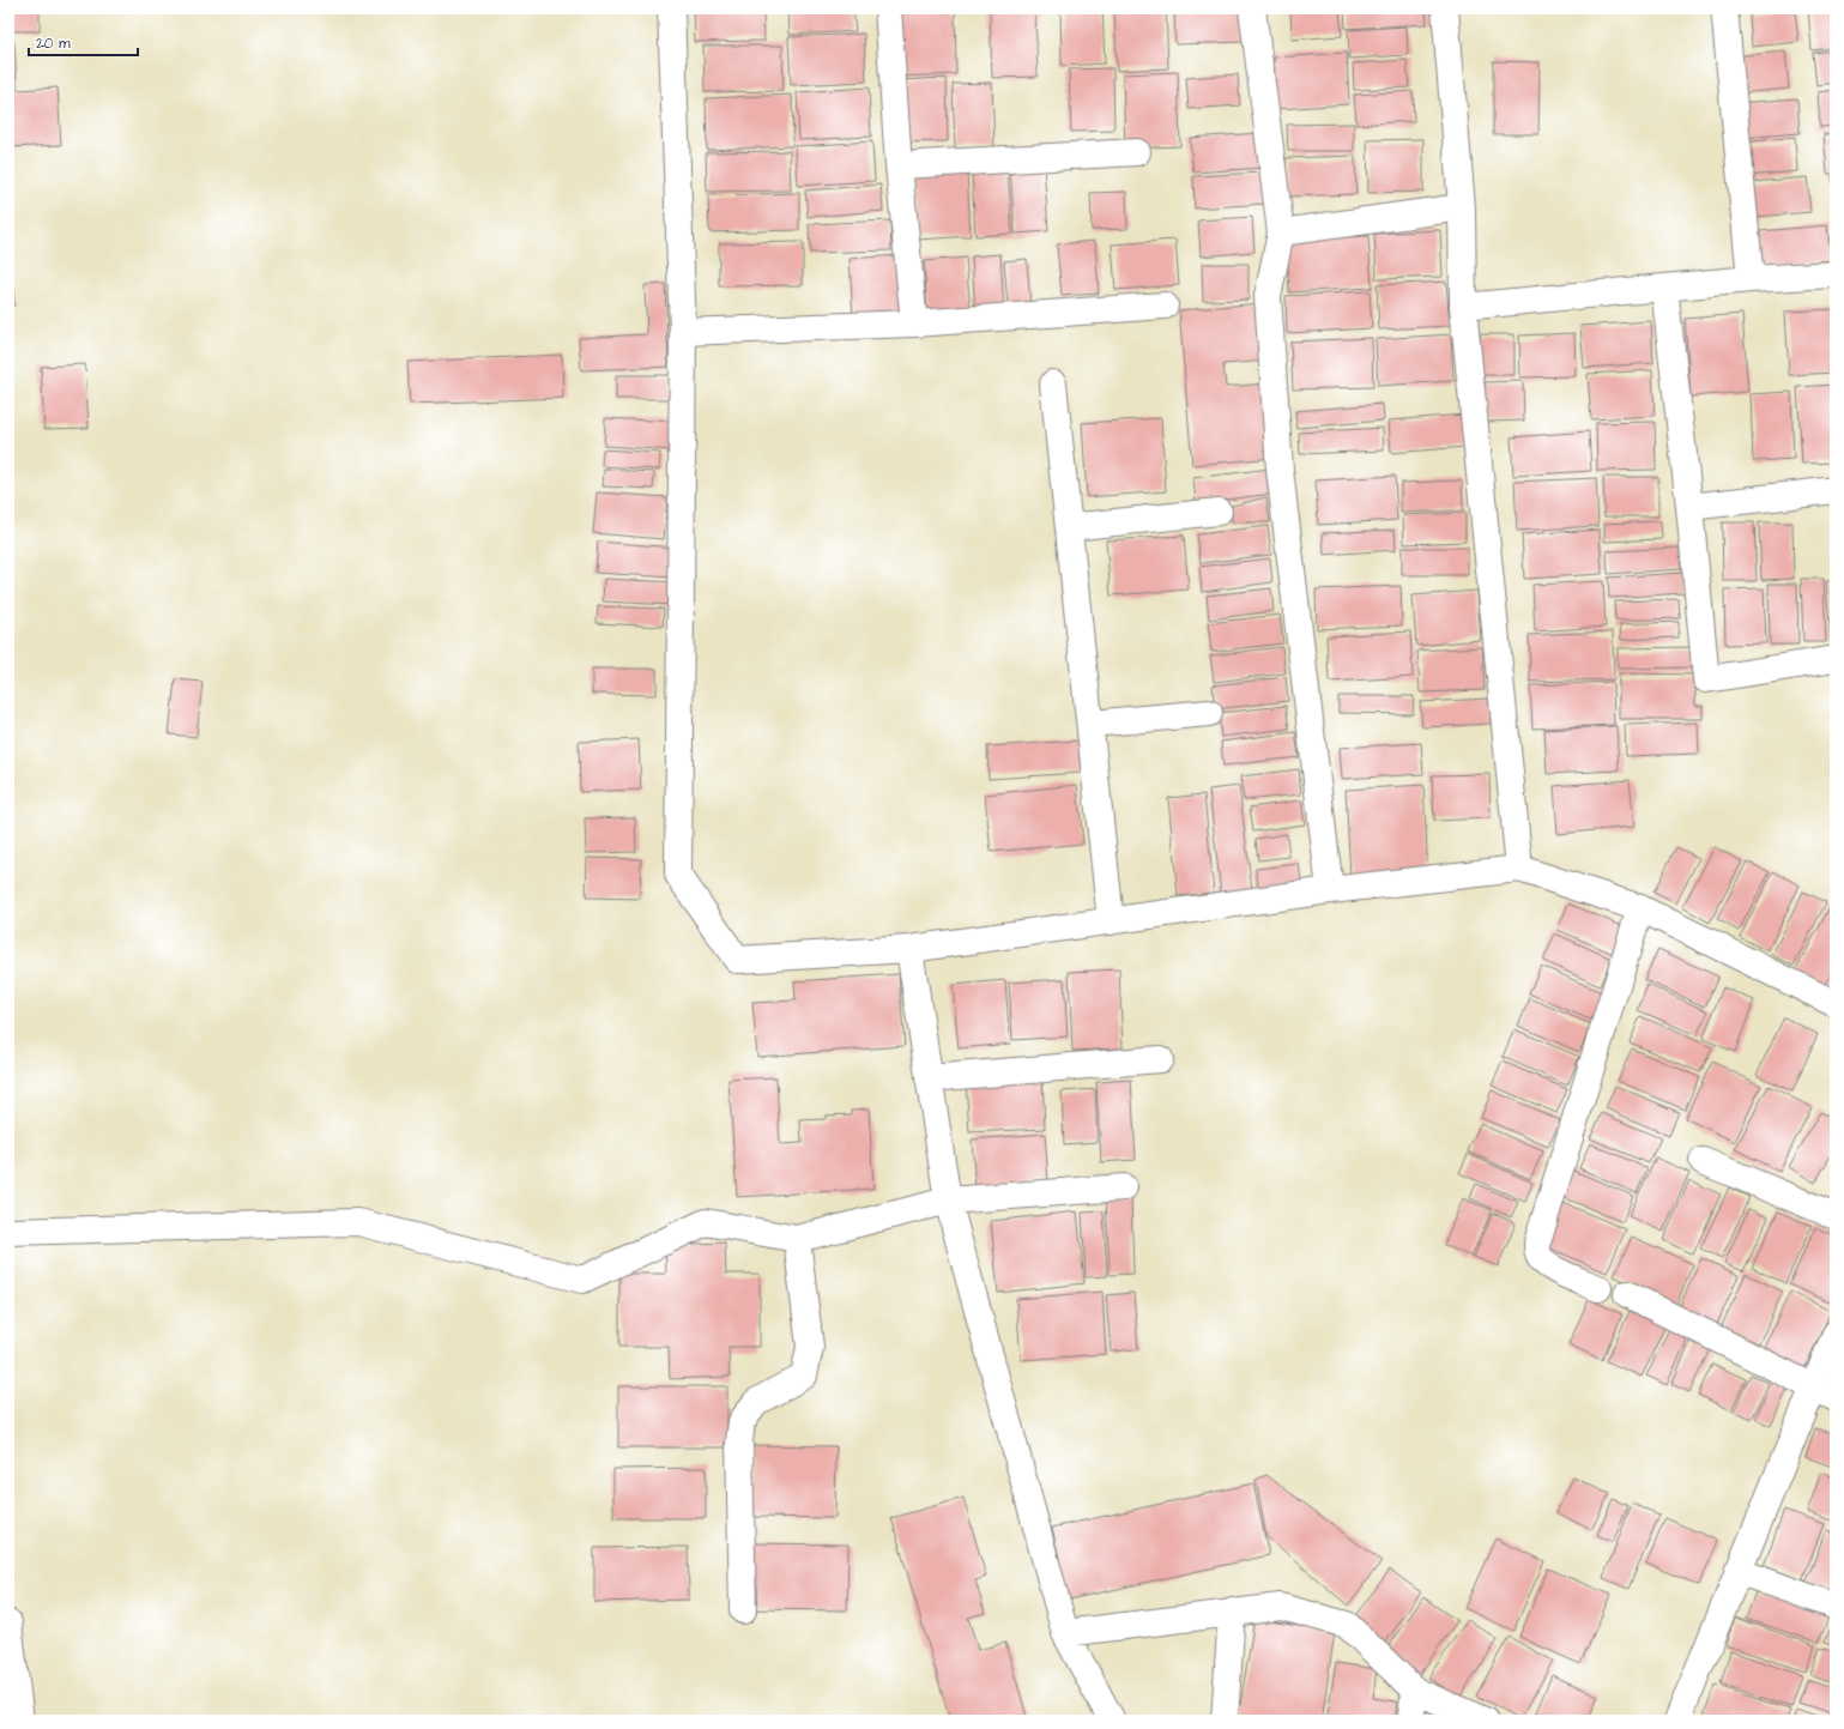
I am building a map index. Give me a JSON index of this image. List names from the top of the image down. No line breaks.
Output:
{"scale_bar":"20 m"}
